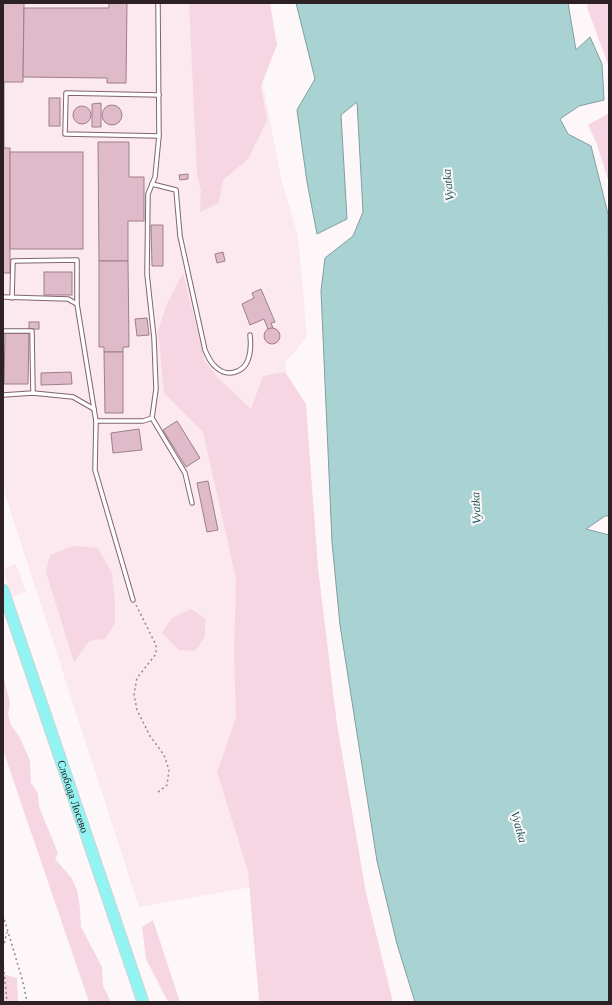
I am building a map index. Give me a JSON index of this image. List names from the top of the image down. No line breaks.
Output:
{"streets":{"main road":["Слобода Лосево"]},"water":["Vyatka"]}
